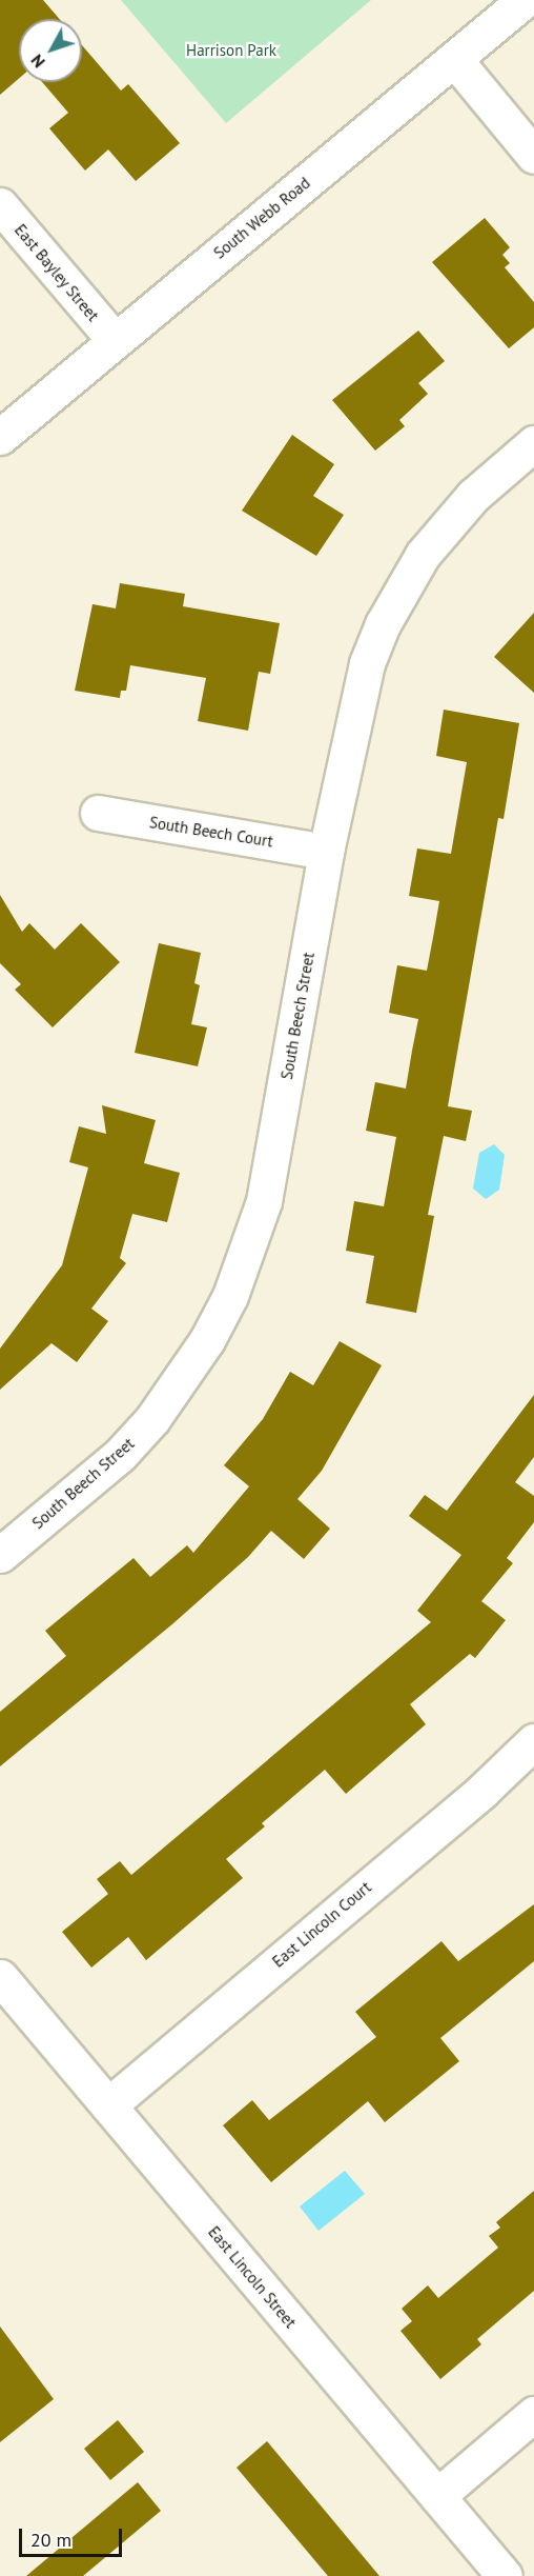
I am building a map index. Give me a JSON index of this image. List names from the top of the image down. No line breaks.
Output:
{"streets":{"street":["South Webb Road","East Bayley Street","South Beech Court","South Beech Street","East Lincoln Court","East Lincoln Street"]},"crossings":[["South Webb Road","East Bayley Street"],["South Beech Court","South Beech Street"],["East Lincoln Court","East Lincoln Street"]],"parks":["Harrison Park"],"scale_bar":"20 m","north":"bottom left"}
